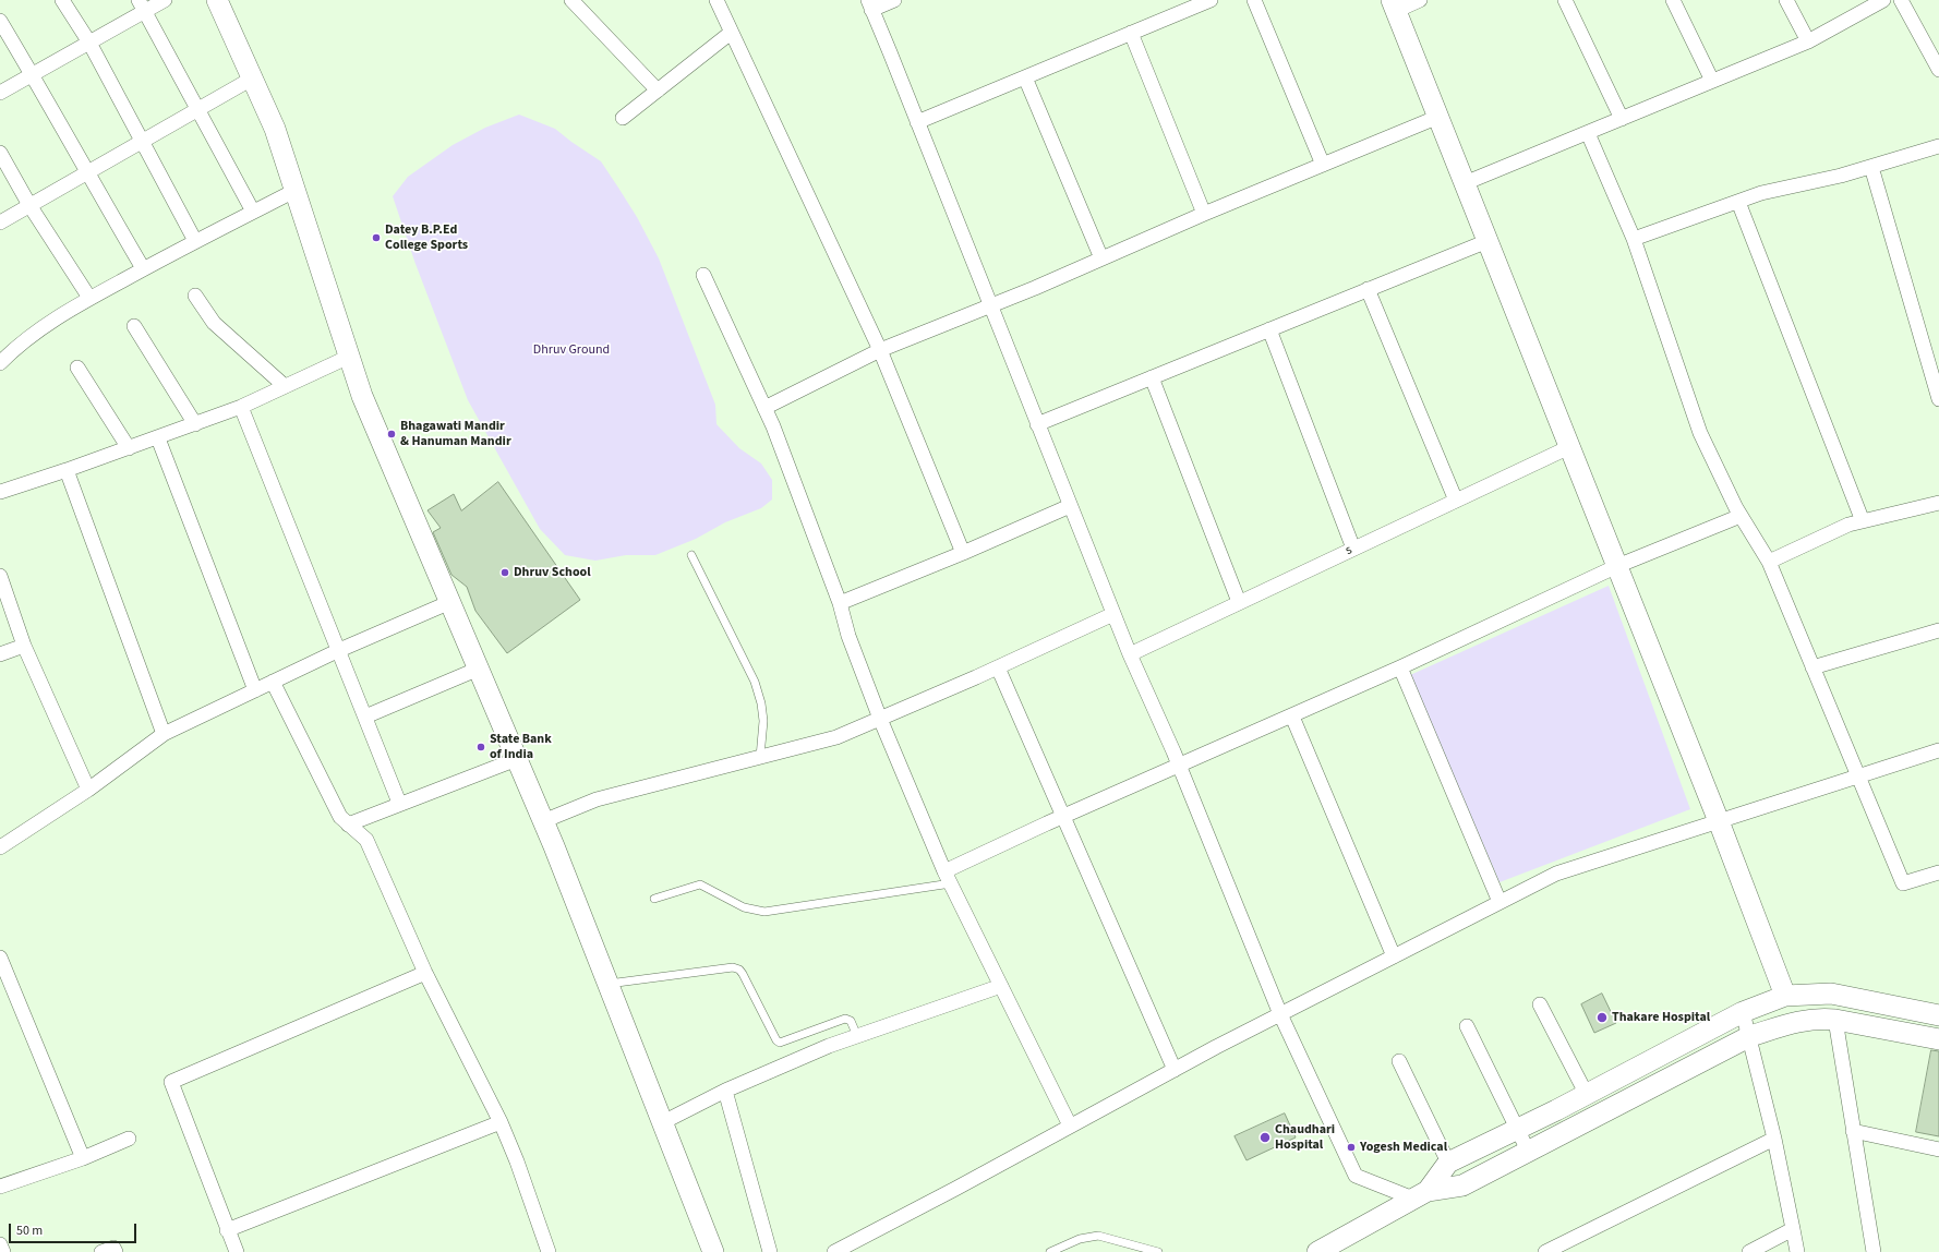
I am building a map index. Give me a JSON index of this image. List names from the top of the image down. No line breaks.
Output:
{"streets":{"street":["s"]},"parks":["Dhruv Ground"],"places":["Datey B.P.Ed College Sports","Bhagawati Mandir & Hanuman Mandir","Dhruv School","State Bank of India","Thakare Hospital","Chaudhari Hospital","Yogesh Medical"],"scale_bar":"50 m"}
